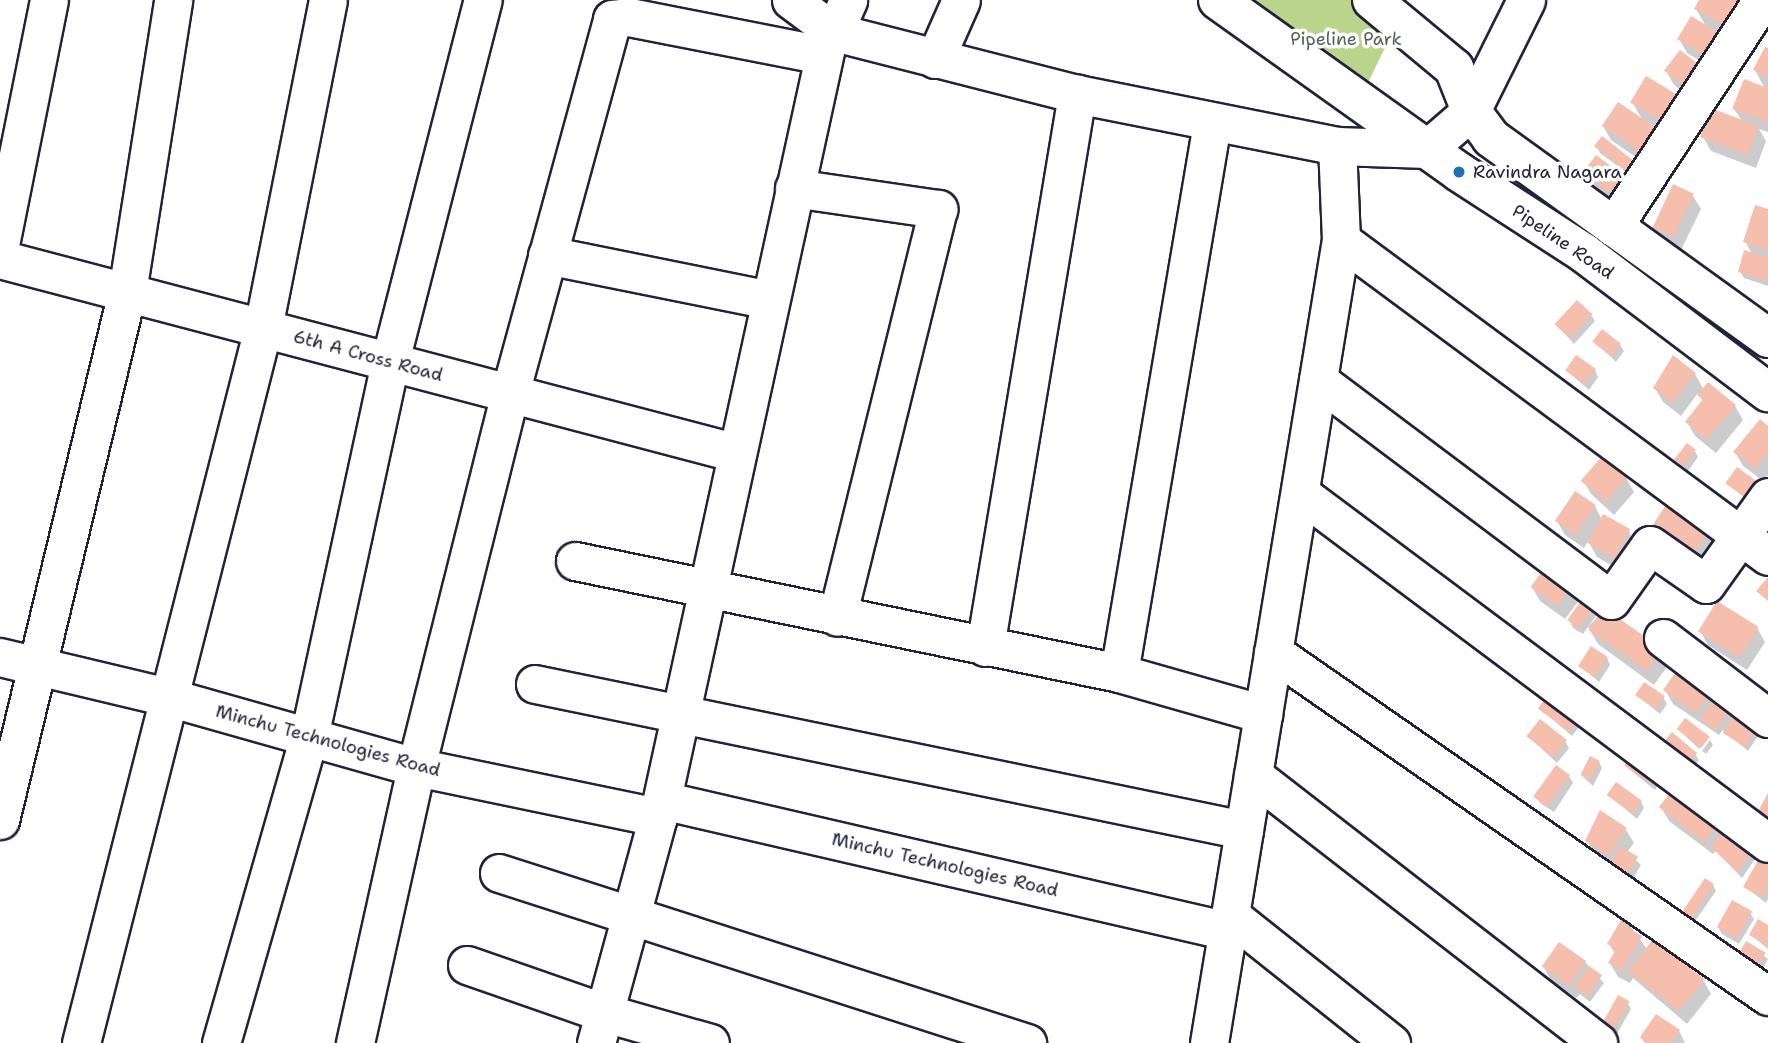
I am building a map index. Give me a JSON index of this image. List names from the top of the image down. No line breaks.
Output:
{"streets":{"main road":["Pipeline Road"],"street":["6th A Cross Road","Minchu Technologies Road"]},"parks":["Pipeline Park"],"places":["Ravindra Nagara"]}
